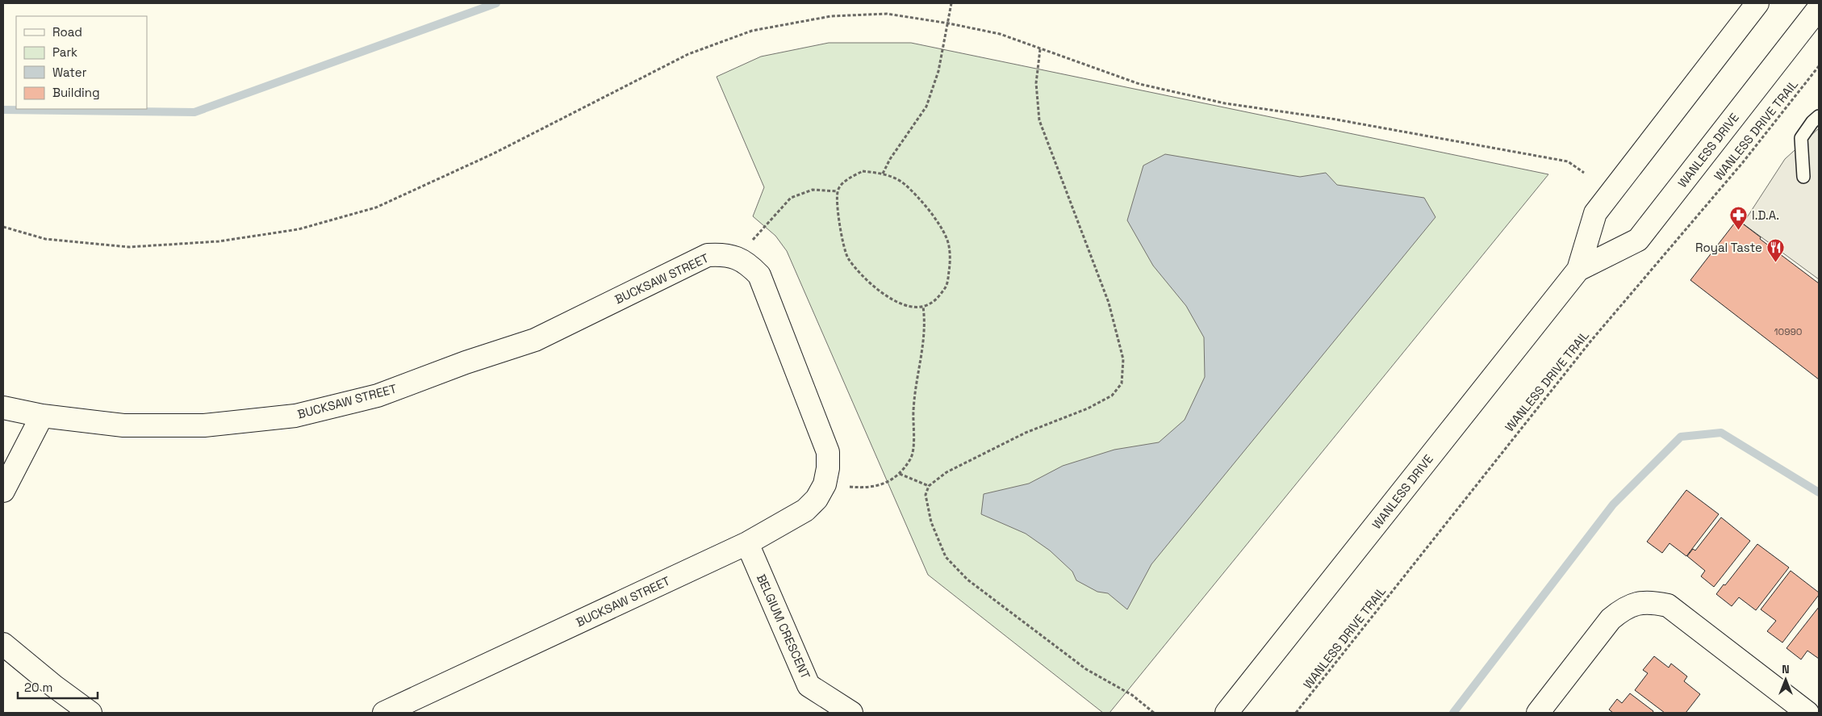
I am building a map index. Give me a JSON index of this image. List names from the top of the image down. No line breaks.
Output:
{"streets":{"street":["WANLESS DRIVE","BUCKSAW STREET","BELGIUM CRESCENT"],"path":["WANLESS DRIVE TRAIL"]},"crossings":[["BUCKSAW STREET","BELGIUM CRESCENT"]],"places":{"pharmacy":["I.D.A."],"restaurant":["Royal Taste"]},"house_numbers":["10990"],"legend":["Road","Park","Water","Building"],"scale_bar":"20 m","north":"top"}
